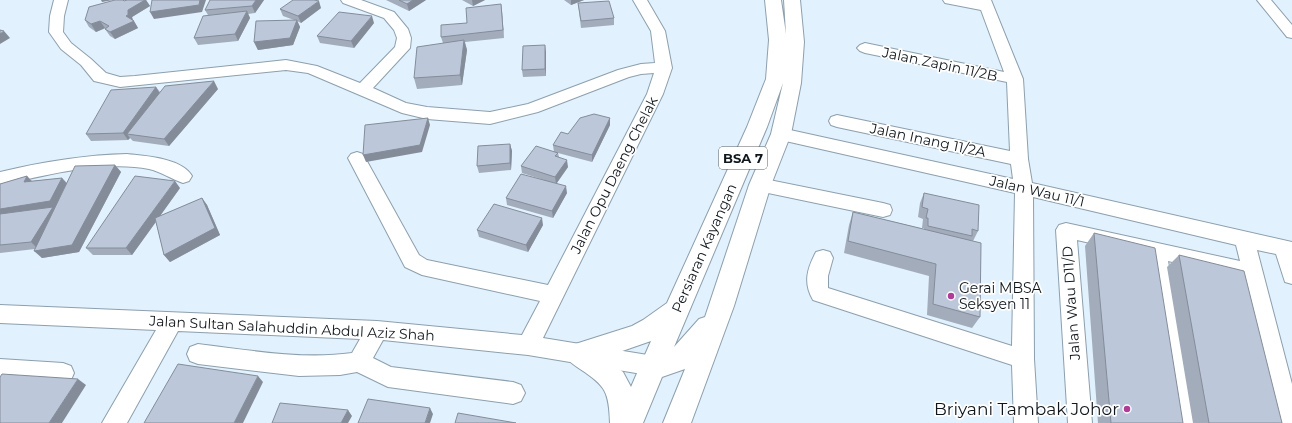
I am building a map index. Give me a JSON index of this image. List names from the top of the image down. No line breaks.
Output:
{"streets":{"main road":["BSA 7","Persiaran Kayangan"],"street":["Jalan Zapin 11/2B","Jalan Inang 11/2A","Jalan Opu Daeng Chelak","Jalan Wau 11/1","Jalan Wau D11/D","Jalan Sultan Salahuddin Abdul Aziz Shah"]},"crossings":[["Jalan Opu Daeng Chelak","Jalan Sultan Salahuddin Abdul Aziz Shah"],["Jalan Wau 11/1","Persiaran Kayangan"],["Persiaran Kayangan","Jalan Sultan Salahuddin Abdul Aziz Shah"]],"places":["Gerai MBSA Seksyen 11","Briyani Tambak Johor"]}
